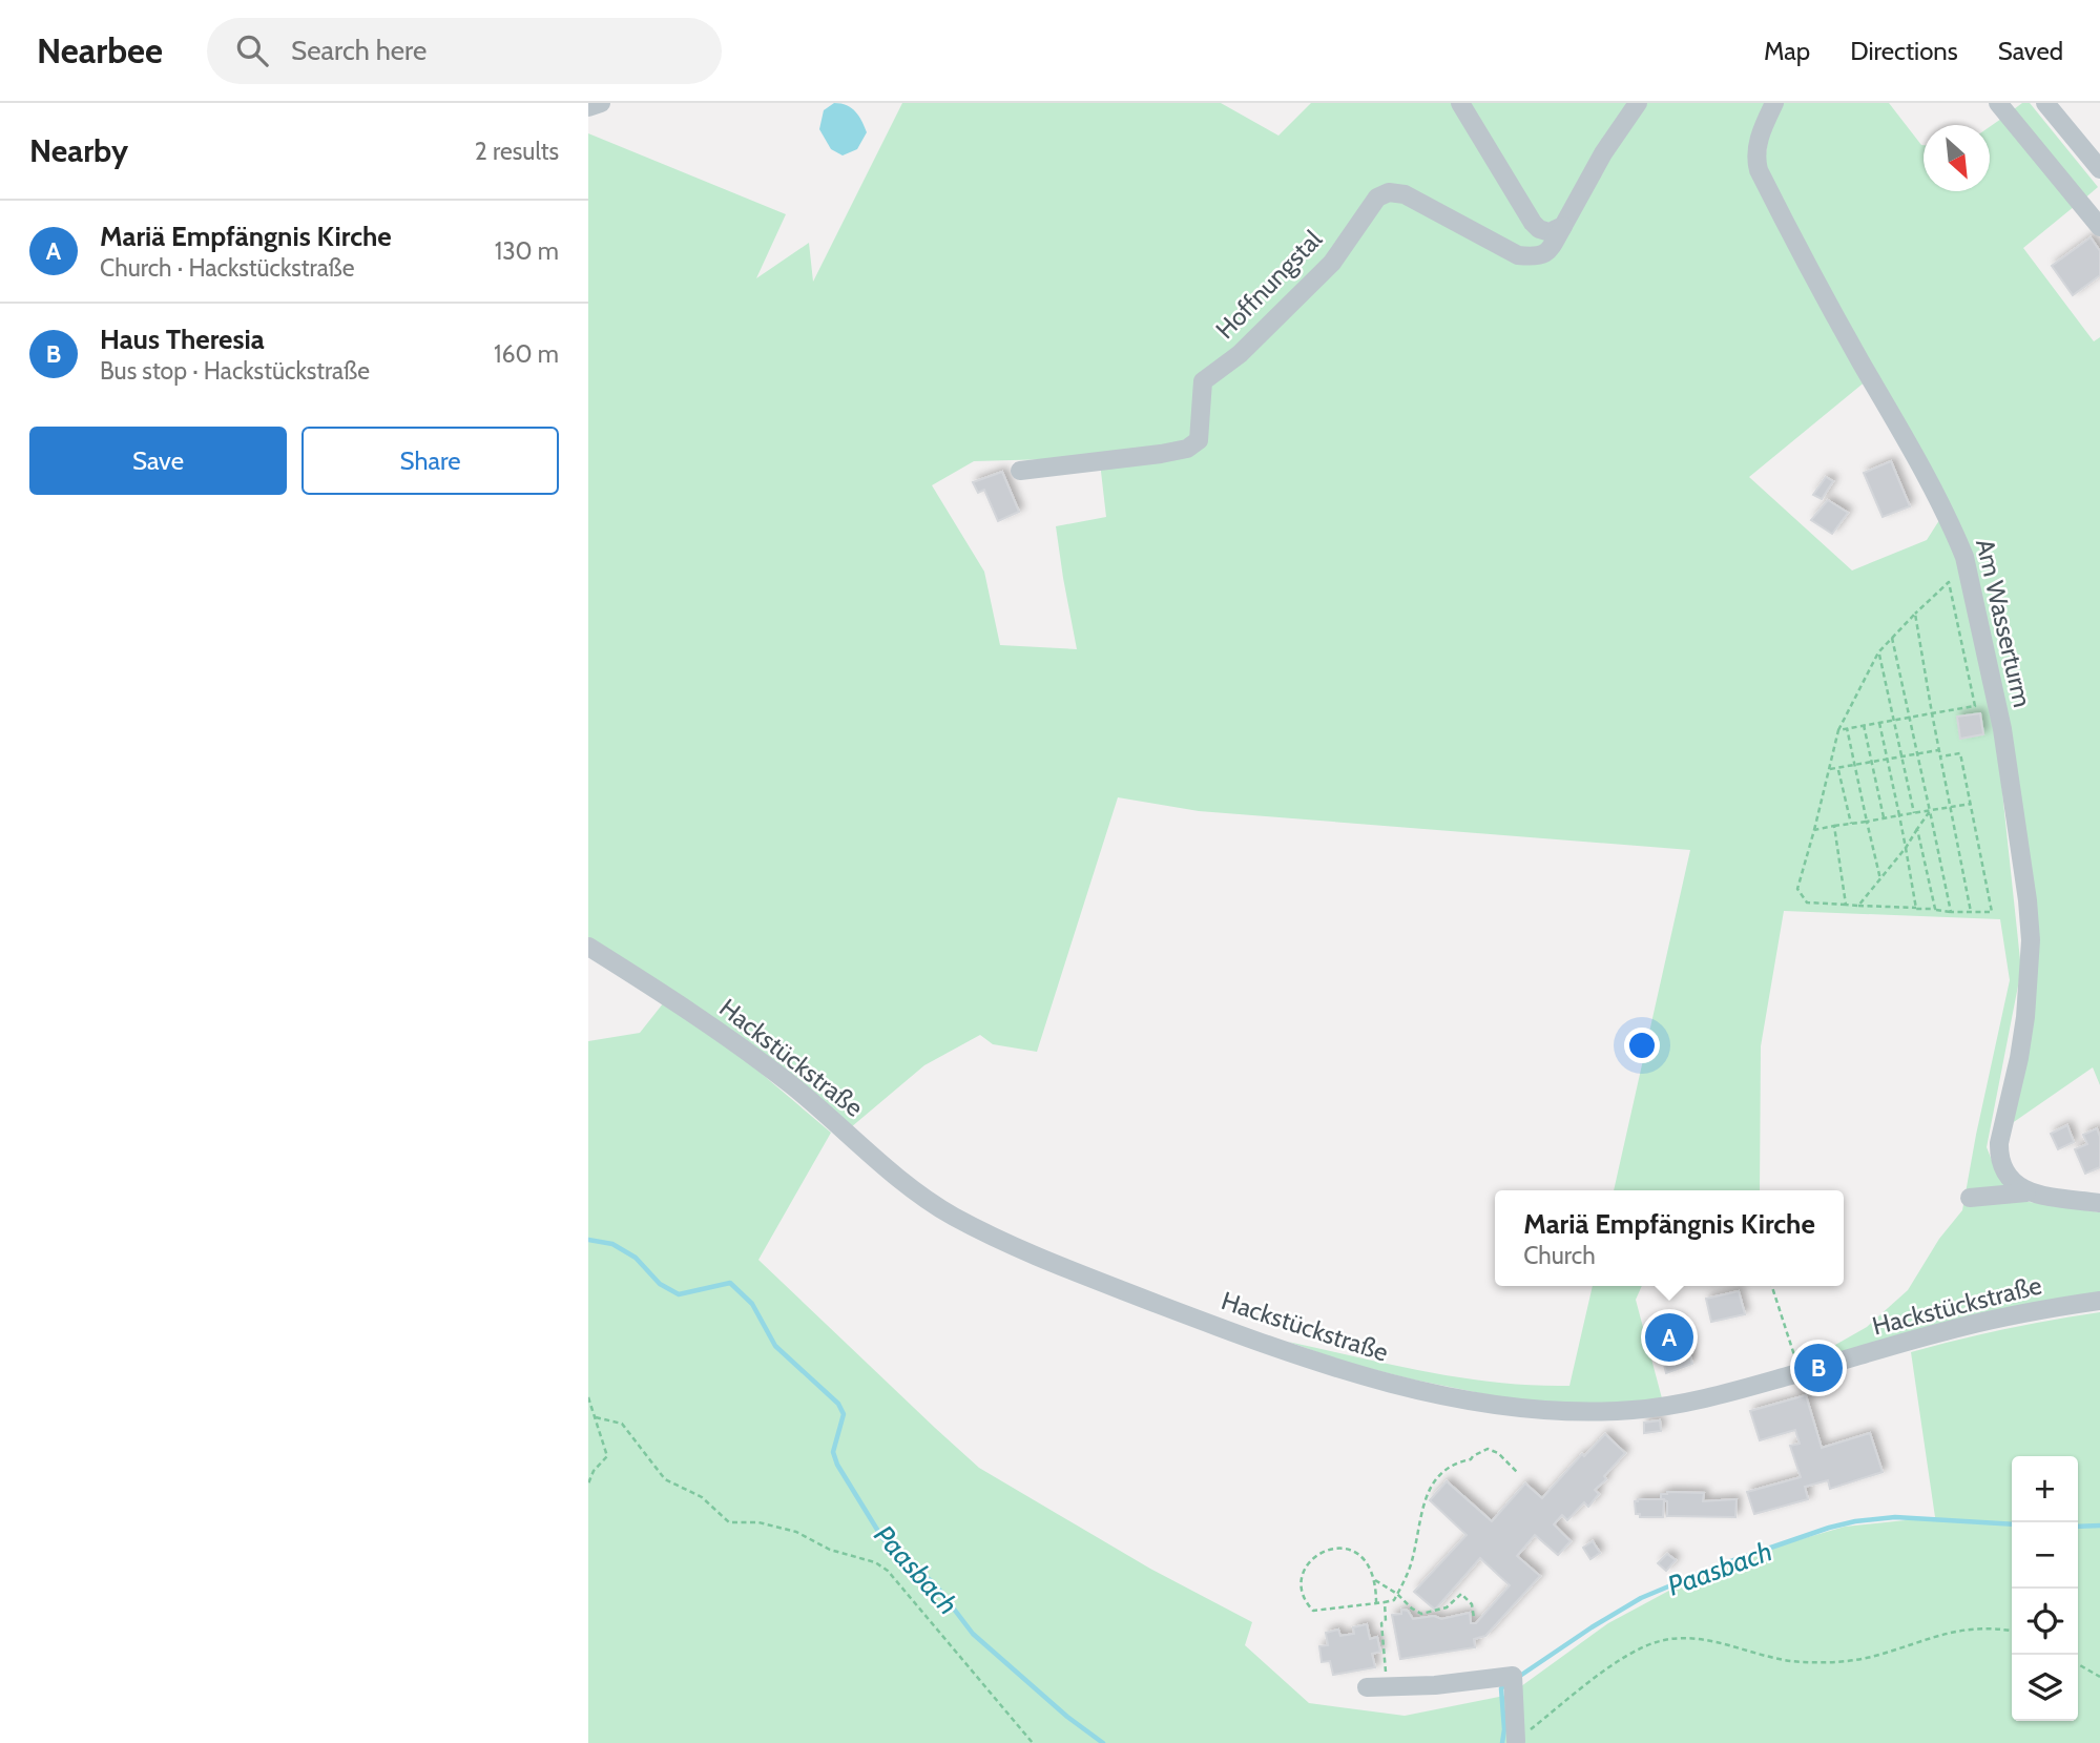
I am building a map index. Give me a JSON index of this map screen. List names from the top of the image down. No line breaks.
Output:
{"streets":{"street":["Hoffnungstal","Am Wasserturm","Hackstückstraße"]},"water":["Paasbach"],"north":"bottom right","page":{"header":"Nearbee","search":"Search here","nav":["Map","Directions","Saved"],"heading":["Nearby","2 results"],"list":[{"mark":"A","name":"Mariä Empfängnis Kirche","note":"Church · Hackstückstraße","value":"130 m"},{"mark":"B","name":"Haus Theresia","note":"Bus stop · Hackstückstraße","value":"160 m"}],"buttons":["Save","Share"],"popup":["Mariä Empfängnis Kirche","Church"],"pins":["A","B"],"map_buttons":["+","−"]}}
